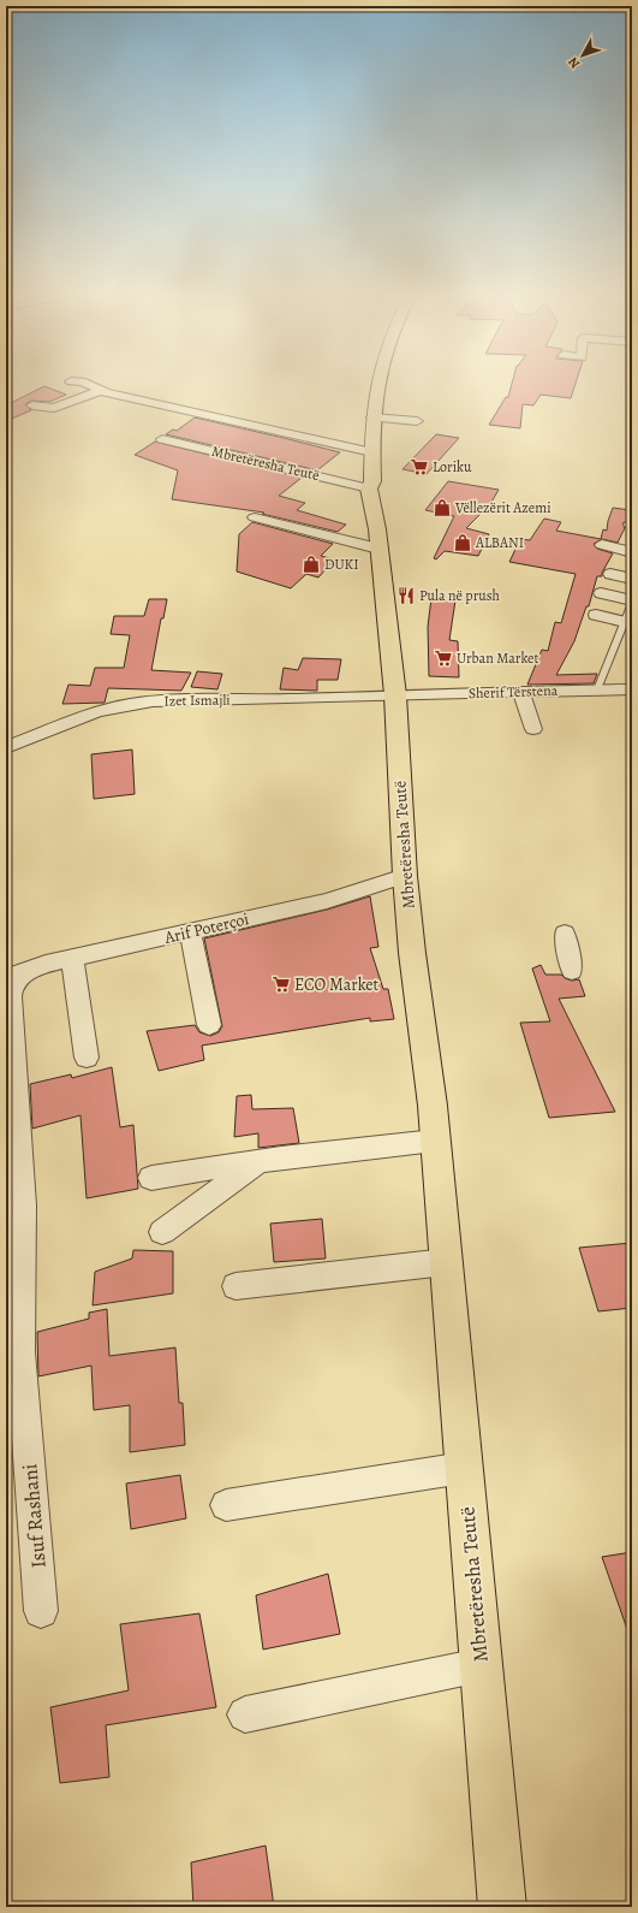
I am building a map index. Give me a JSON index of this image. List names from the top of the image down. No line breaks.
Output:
{"streets":{"main road":["Mbretëresha Teutë"],"street":["Sherif Tërstena","Izet Ismajli","Arif Poterçoi","Isuf Rashani"]},"crossings":[["Mbretëresha Teutë","Sherif Tërstena"],["Mbretëresha Teutë","Izet Ismajli"],["Mbretëresha Teutë","Arif Poterçoi"],["Sherif Tërstena","Izet Ismajli"],["Arif Poterçoi","Isuf Rashani"]],"places":{"supermarket":["Loriku","Urban Market","ECO Market"],"shop":["Vëllezërit Azemi","ALBANI","DUKI"],"restaurant":["Pula në prush"]},"north":"bottom left"}
